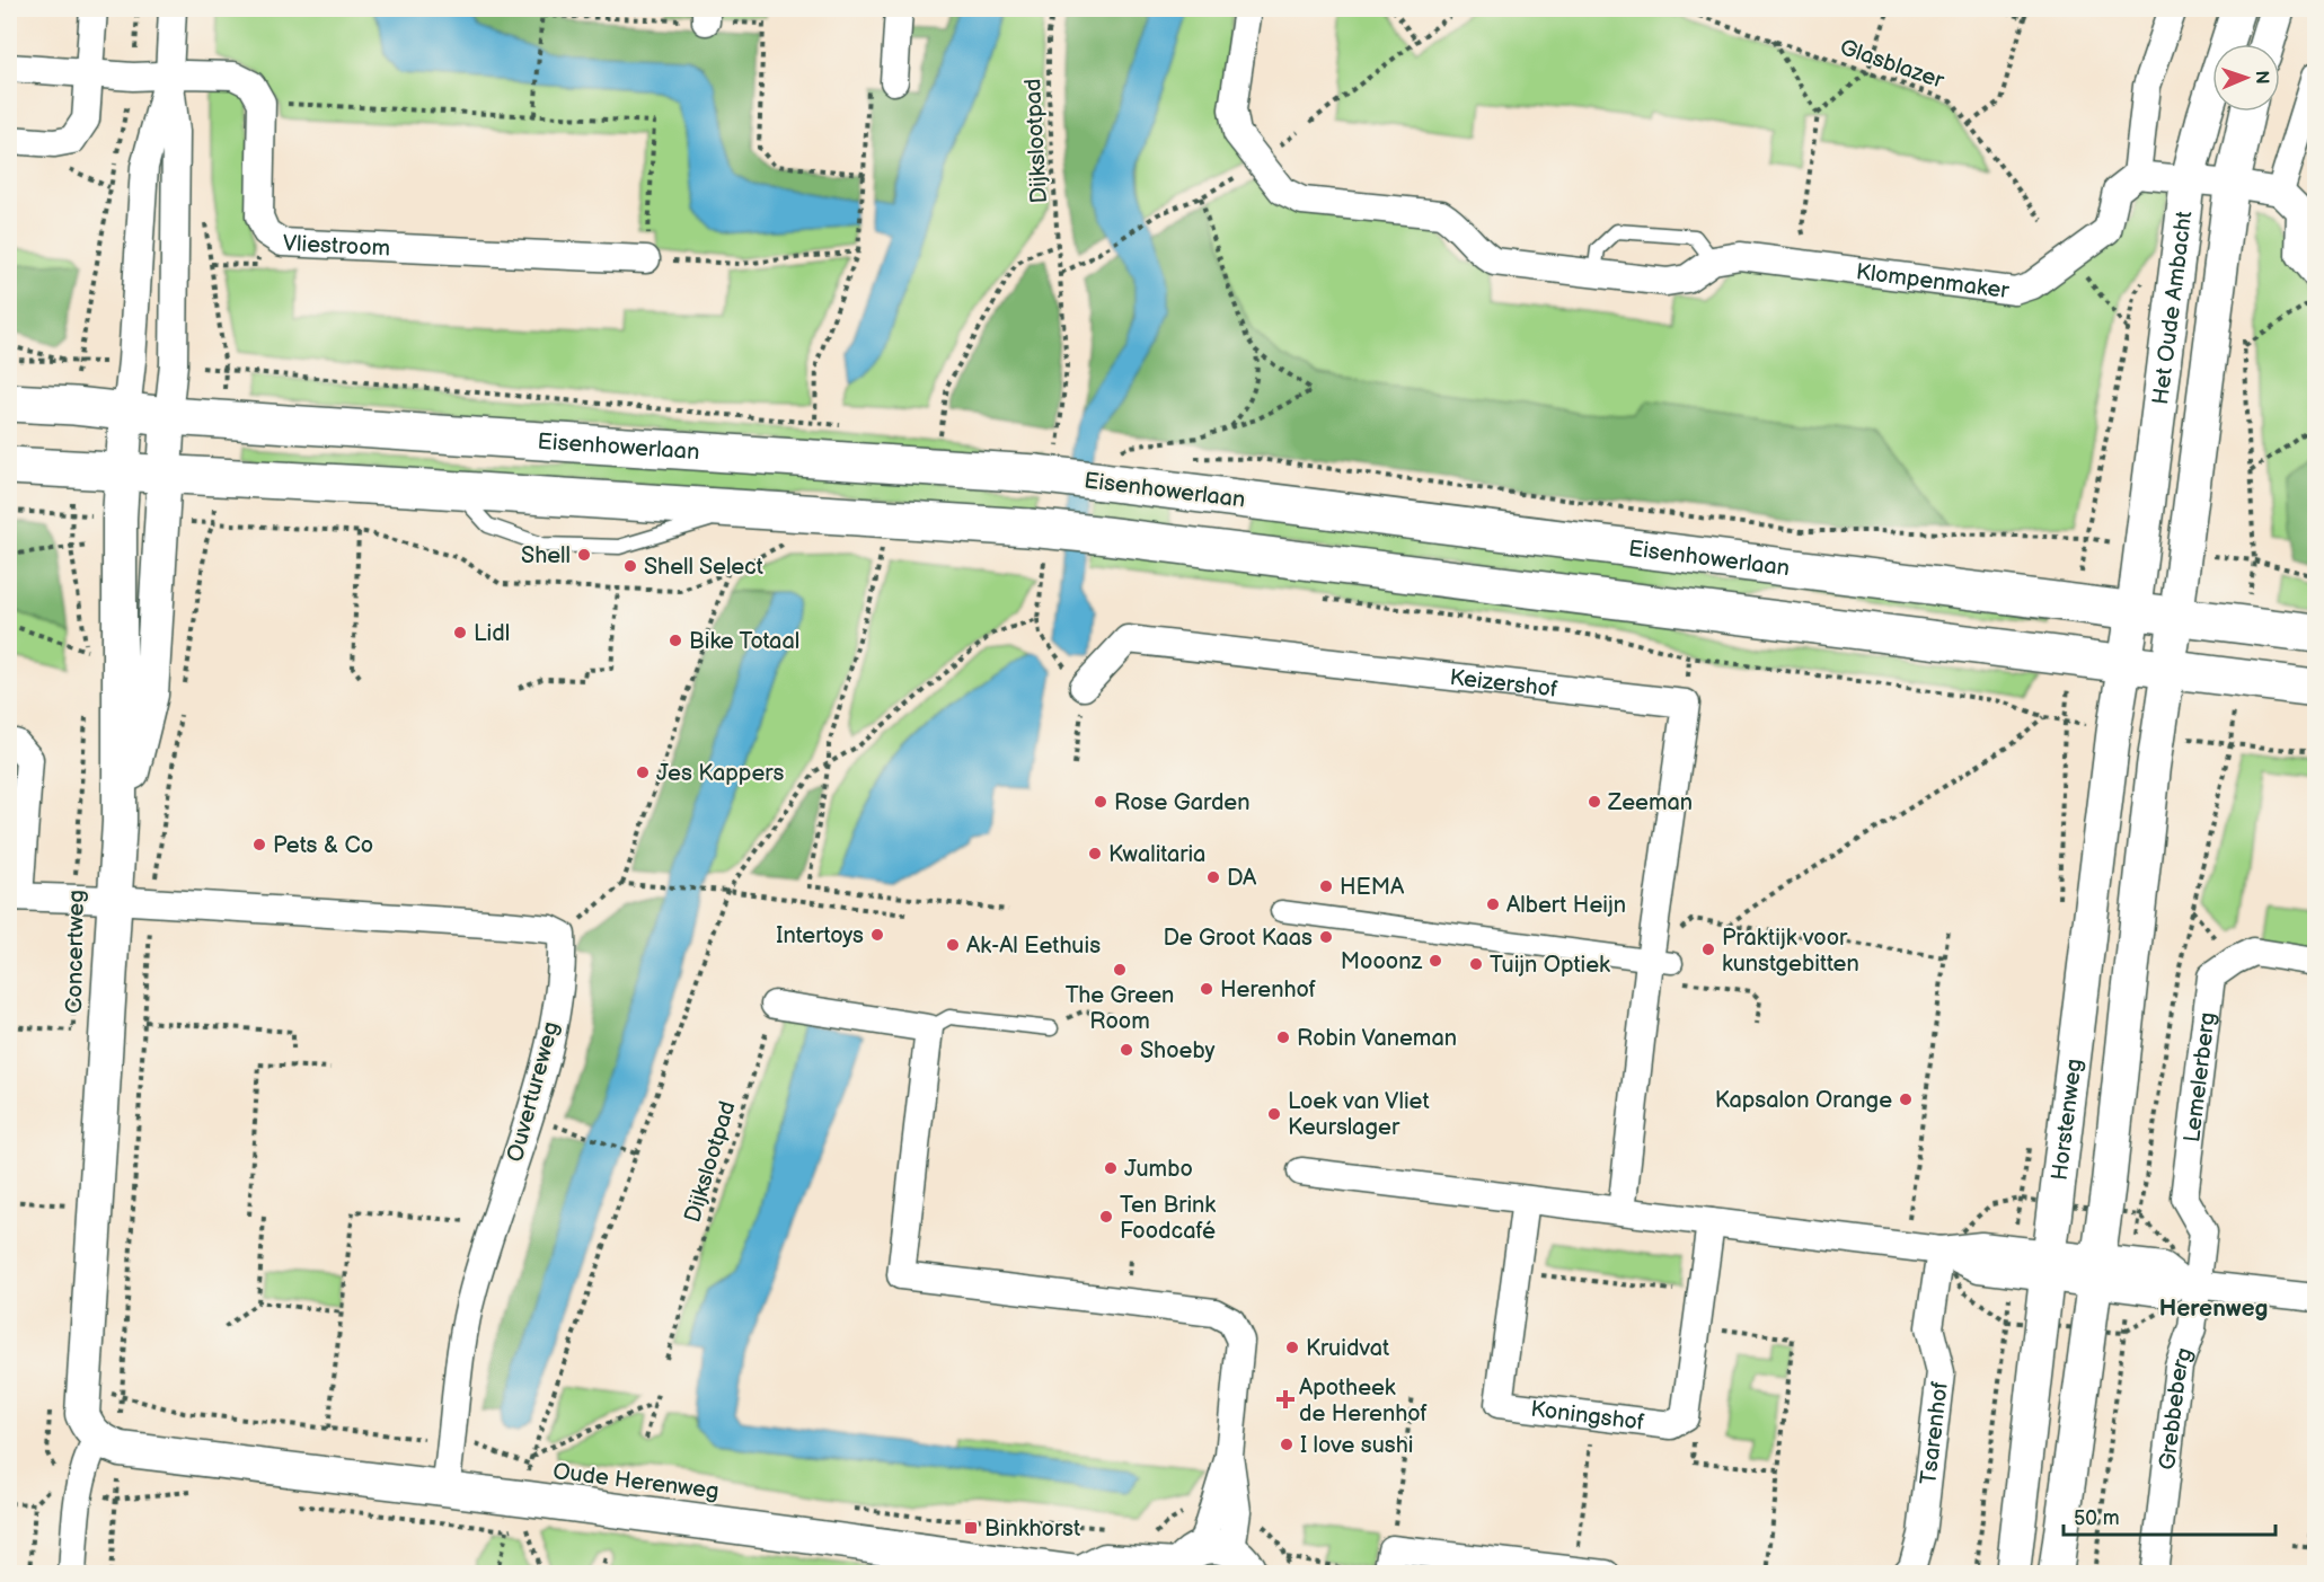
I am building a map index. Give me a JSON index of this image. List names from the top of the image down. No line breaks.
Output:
{"streets":{"main road":["Eisenhowerlaan"],"street":["Vliestroom","Klompenmaker","Het Oude Ambacht","Keizershof","Concertweg","Lemelerberg","Ouvertureweg","Horstenweg","Grebbeberg","Koningshof","Tsarenhof","Oude Herenweg"],"path":["Glasblazer","Dijkslootpad"]},"crossings":[["Klompenmaker","Het Oude Ambacht"],["Het Oude Ambacht","Eisenhowerlaan"],["Het Oude Ambacht","Horstenweg"],["Eisenhowerlaan","Concertweg"],["Concertweg","Oude Herenweg"],["Lemelerberg","Grebbeberg"],["Ouvertureweg","Oude Herenweg"]],"districts":["Herenweg"],"places":{"other":["Shell","Shell Select","Lidl","Bike Totaal","Jes Kappers","Rose Garden","Zeeman","Pets & Co","Kwalitaria","DA","HEMA","Albert Heijn","Intertoys","De Groot Kaas","Ak-Al Eethuis","Praktijk voor kunstgebitten","Mooonz","Tuijn Optiek","The Green Room","Herenhof","Robin Vaneman","Shoeby","Kapsalon Orange","Loek van Vliet Keurslager","Jumbo","Ten Brink Foodcafé","Kruidvat","I love sushi"],"health":["Apotheek de Herenhof"],"transit":["Binkhorst"]},"scale_bar":"50 m","north":"right"}
